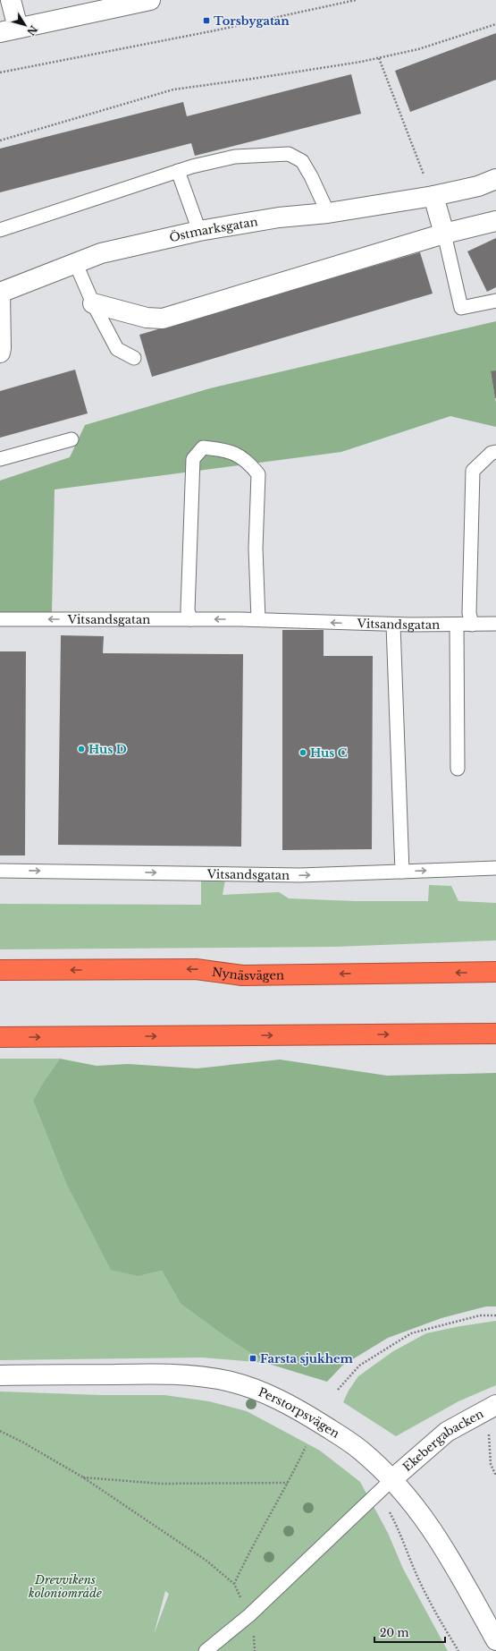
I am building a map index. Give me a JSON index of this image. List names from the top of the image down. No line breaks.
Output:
{"streets":{"highway":["Nynäsvägen"],"street":["Östmarksgatan","Perstorpsvägen","Ekebergabacken"],"lane":["Vitsandsgatan"]},"crossings":[["Perstorpsvägen","Ekebergabacken"]],"parks":["Drevvikens koloniområde"],"places":{"transit":["Torsbygatan","Farsta sjukhem"],"other":["Hus D","Hus C"]},"scale_bar":"20 m","north":"bottom right"}
